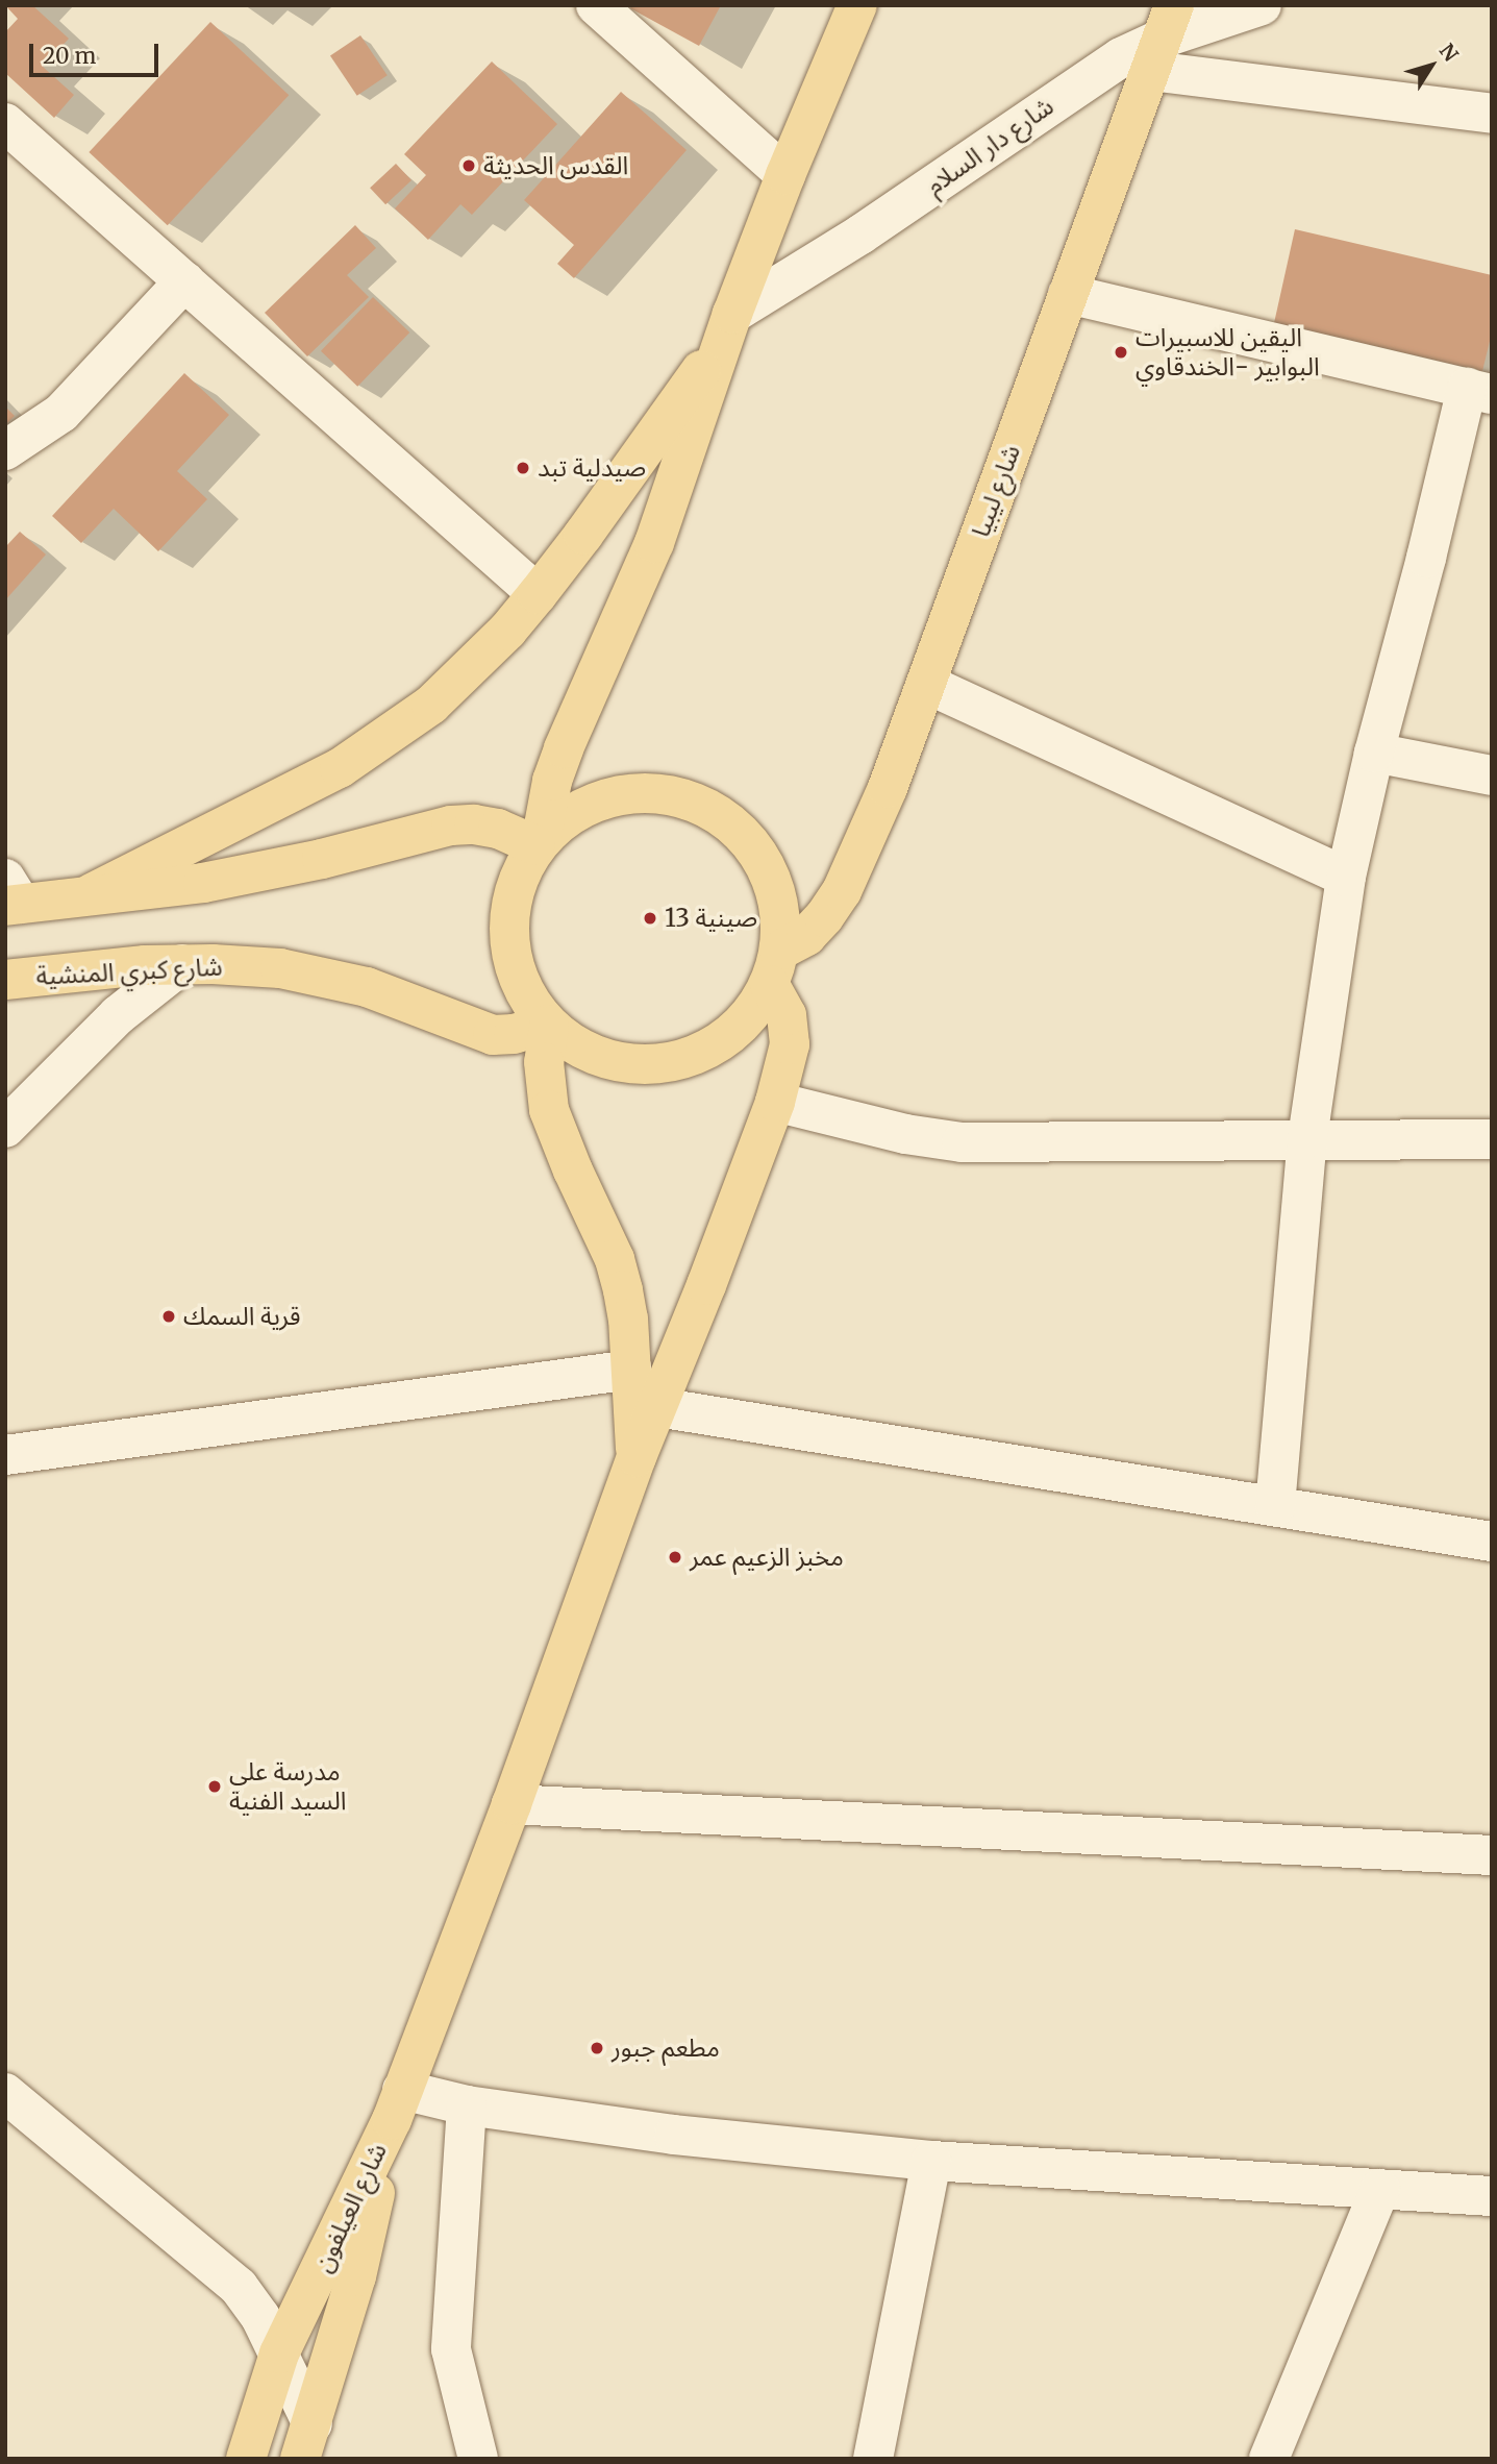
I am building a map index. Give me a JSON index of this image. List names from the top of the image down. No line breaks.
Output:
{"streets":{"main road":["شارع ليبيا","شارع كبري المنشية","شارع العيلفون"],"street":["شارع دار السلام"]},"crossings":[["شارع دار السلام","شارع ليبيا"]],"places":["القدس الحديثة","اليقين للاسبيرات البوابير -الخندقاوي","صيدلية تبد","صينية 13","قرية السمك","مخبز الزعيم عمر","مدرسة علي السيد الفنية","مطعم جبور"],"scale_bar":"20 m","north":"top right"}
